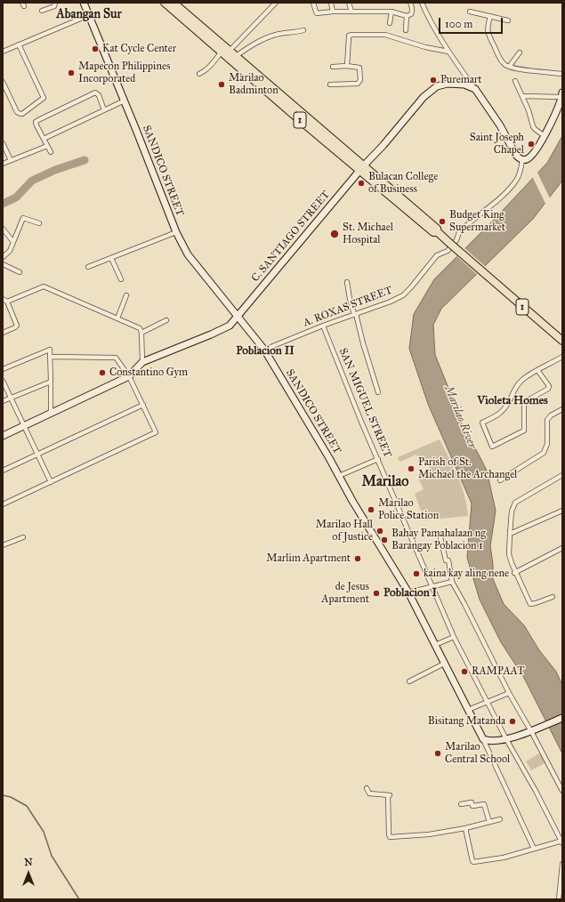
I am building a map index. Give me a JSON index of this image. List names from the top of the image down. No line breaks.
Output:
{"streets":{"highway":["1"],"main road":["SANDICO STREET","C. SANTIAGO STREET"],"street":["A. ROXAS STREET","SAN MIGUEL STREET"]},"crossings":[["1","C. SANTIAGO STREET"],["SANDICO STREET","C. SANTIAGO STREET"],["SANDICO STREET","A. ROXAS STREET"],["A. ROXAS STREET","SAN MIGUEL STREET"]],"districts":["Abangan Sur","Poblacion II","Violeta Homes","Marilao","Poblacion I"],"water":["Marilao River"],"places":["Kat Cycle Center","Mapecon Philippines Incorporated","Puremart","Marilao Badminton","Saint Joseph Chapel","Bulacan College of Business","Budget King Supermarket","St. Michael Hospital","Constantino Gym","Parish of St. Michael the Archangel","Marilao Police Station","Marilao Hall of Justice","Bahay Pamahalaan ng Barangay Poblacion 1","Marlim Apartment","kaina kay aling nene","de Jesus Apartment","RAMPAAT","Bisitang Matanda","Marilao Central School"],"scale_bar":"100 m","north":"top"}
